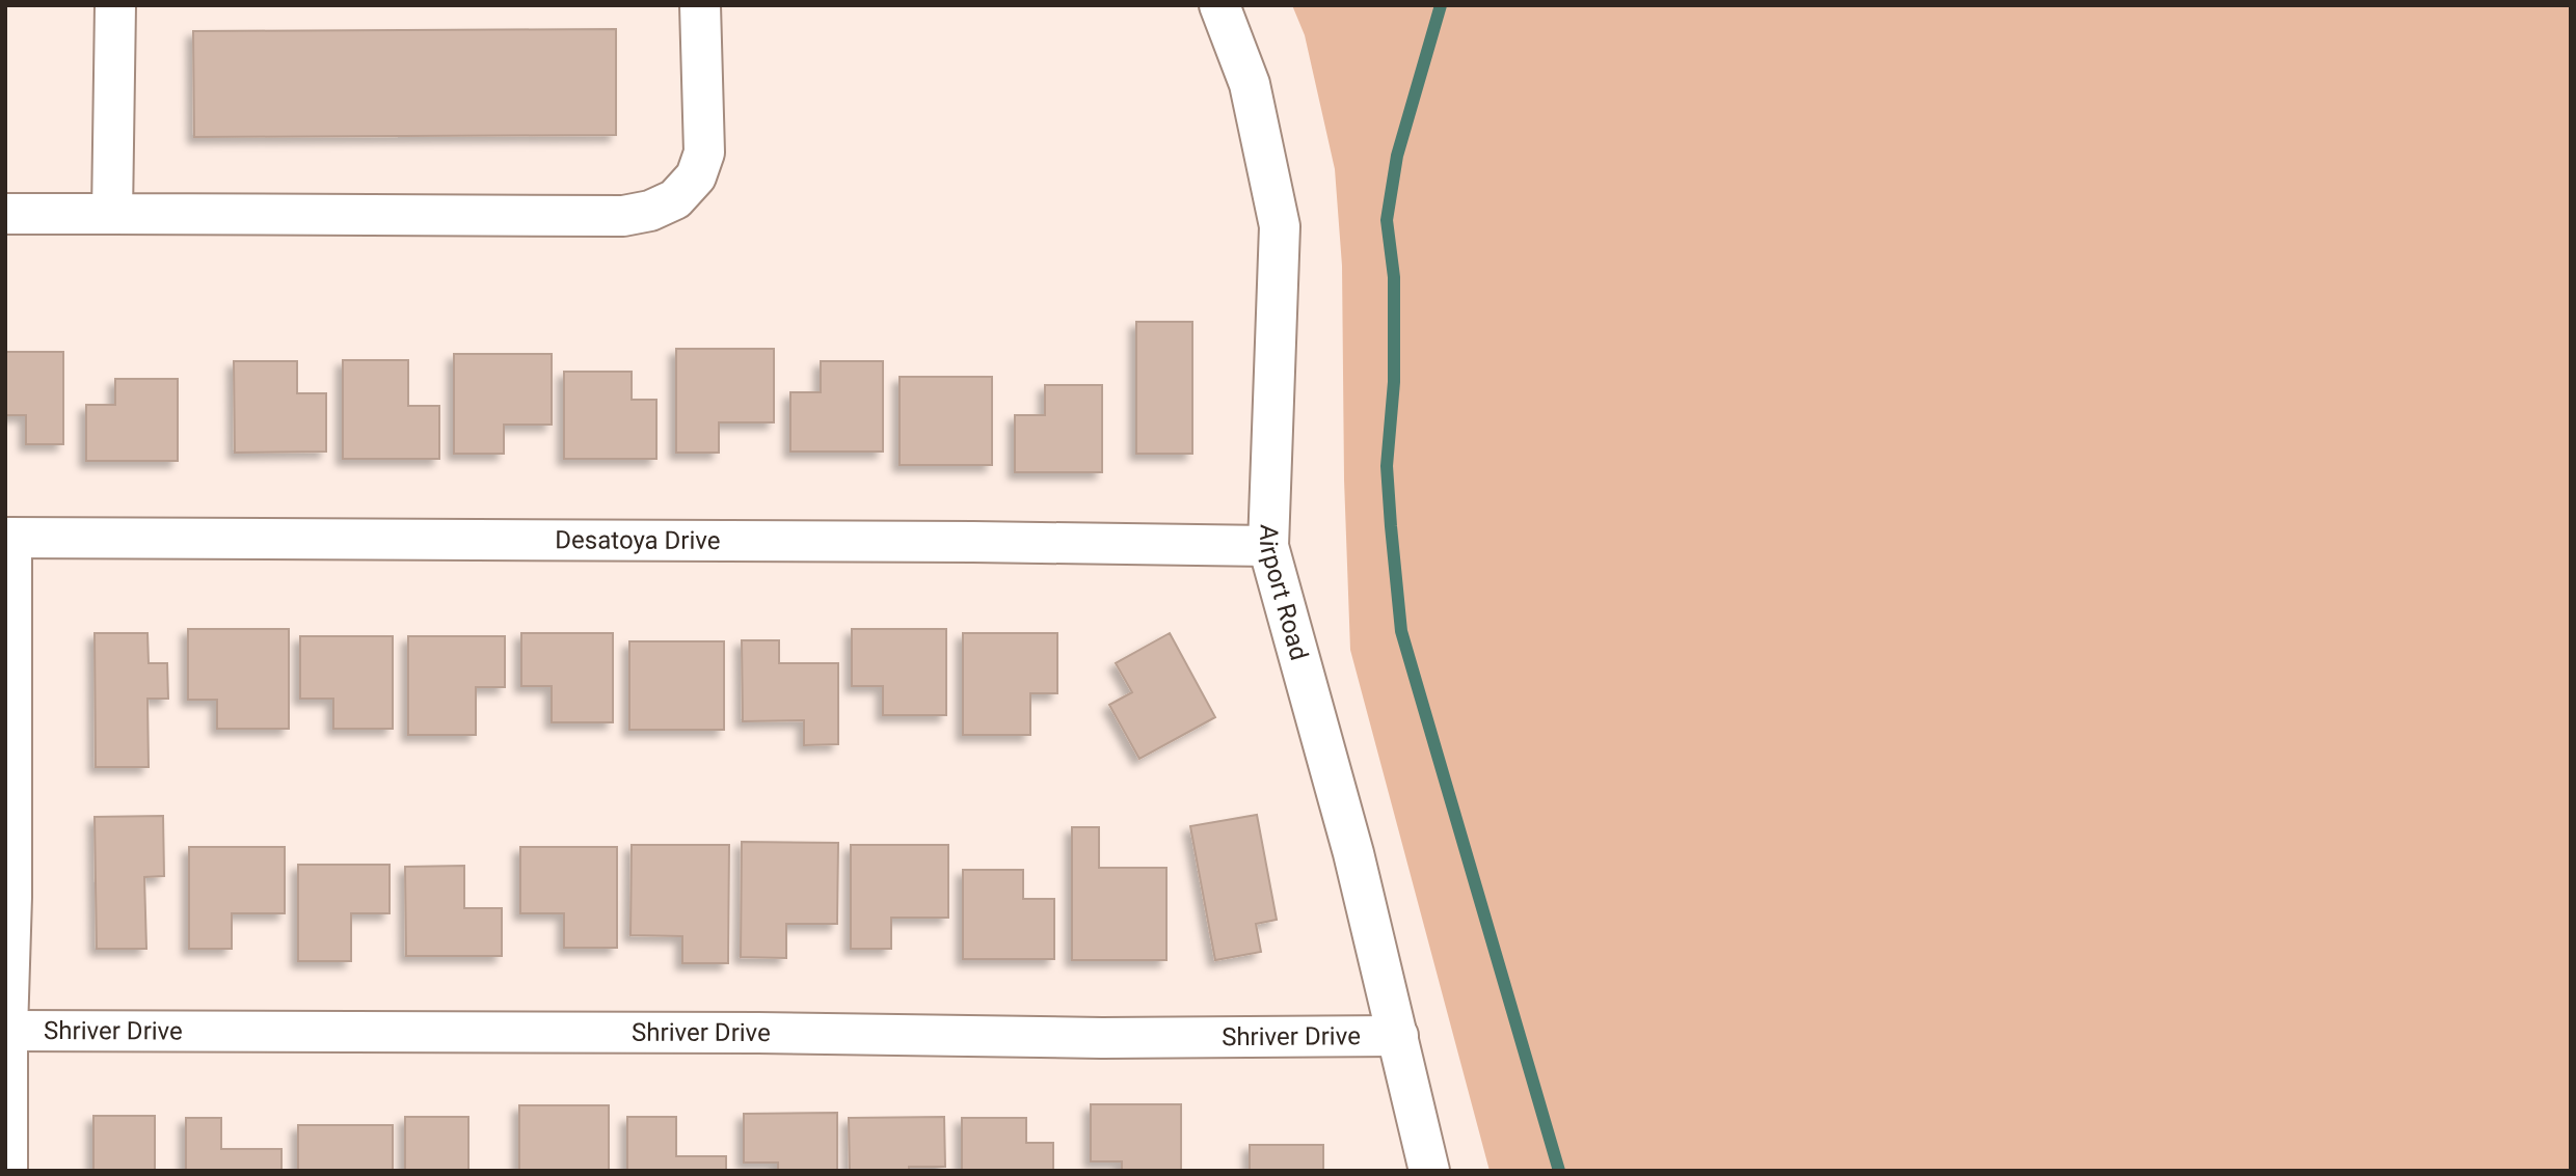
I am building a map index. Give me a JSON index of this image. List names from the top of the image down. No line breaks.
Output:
{"streets":{"street":["Desatoya Drive","Airport Road","Shriver Drive"]},"crossings":[["Desatoya Drive","Airport Road"],["Airport Road","Shriver Drive"]]}
